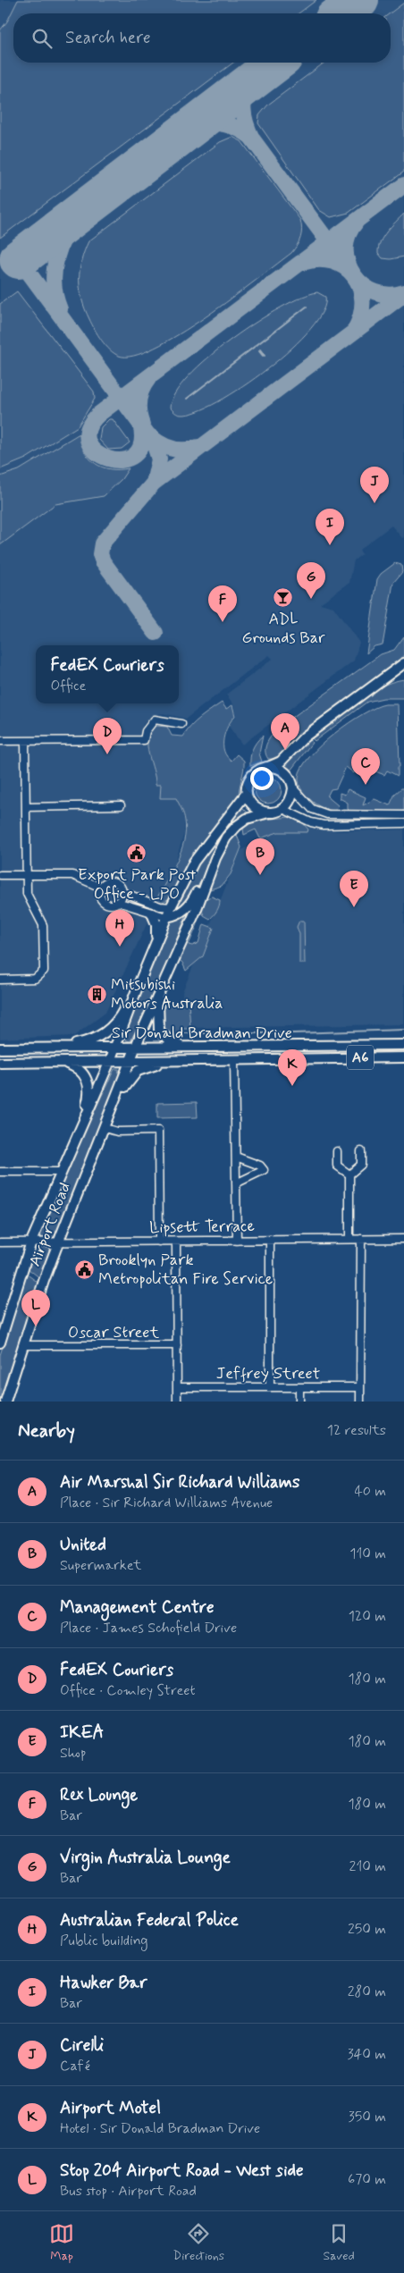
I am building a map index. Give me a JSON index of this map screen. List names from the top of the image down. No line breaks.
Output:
{"streets":{"main road":["Sir Donald Bradman Drive","A6","Airport Road"],"street":["Lipsett Terrace","Oscar Street","Jeffrey Street"]},"crossings":[["Sir Donald Bradman Drive","Airport Road"],["Airport Road","Lipsett Terrace"],["Airport Road","Oscar Street"]],"places":{"bar":["ADL Grounds Bar"],"public building":["Export Park Post Office - LPO","Brooklyn Park Metropolitan Fire Service"],"building":["Mitsubishi Motors Australia"]},"page":{"search":"Search here","pins":["J","I","G","F","A","D","C","B","E","H","K","L"],"popup":["FedEX Couriers","Office"],"heading":["Nearby","12 results"],"list":[{"mark":"A","name":"Air Marshal Sir Richard Williams","note":"Place · Sir Richard Williams Avenue","value":"40 m"},{"mark":"B","name":"United","note":"Supermarket","value":"110 m"},{"mark":"C","name":"Management Centre","note":"Place · James Schofield Drive","value":"120 m"},{"mark":"D","name":"FedEX Couriers","note":"Office · Comley Street","value":"180 m"},{"mark":"E","name":"IKEA","note":"Shop","value":"180 m"},{"mark":"F","name":"Rex Lounge","note":"Bar","value":"180 m"},{"mark":"G","name":"Virgin Australia Lounge","note":"Bar","value":"210 m"},{"mark":"H","name":"Australian Federal Police","note":"Public building","value":"250 m"},{"mark":"I","name":"Hawker Bar","note":"Bar","value":"280 m"},{"mark":"J","name":"Cirelli","note":"Café","value":"340 m"},{"mark":"K","name":"Airport Motel","note":"Hotel · Sir Donald Bradman Drive","value":"350 m"},{"mark":"L","name":"Stop 204 Airport Road - West side","note":"Bus stop · Airport Road","value":"670 m"}],"nav":["Map","Directions","Saved"]}}
